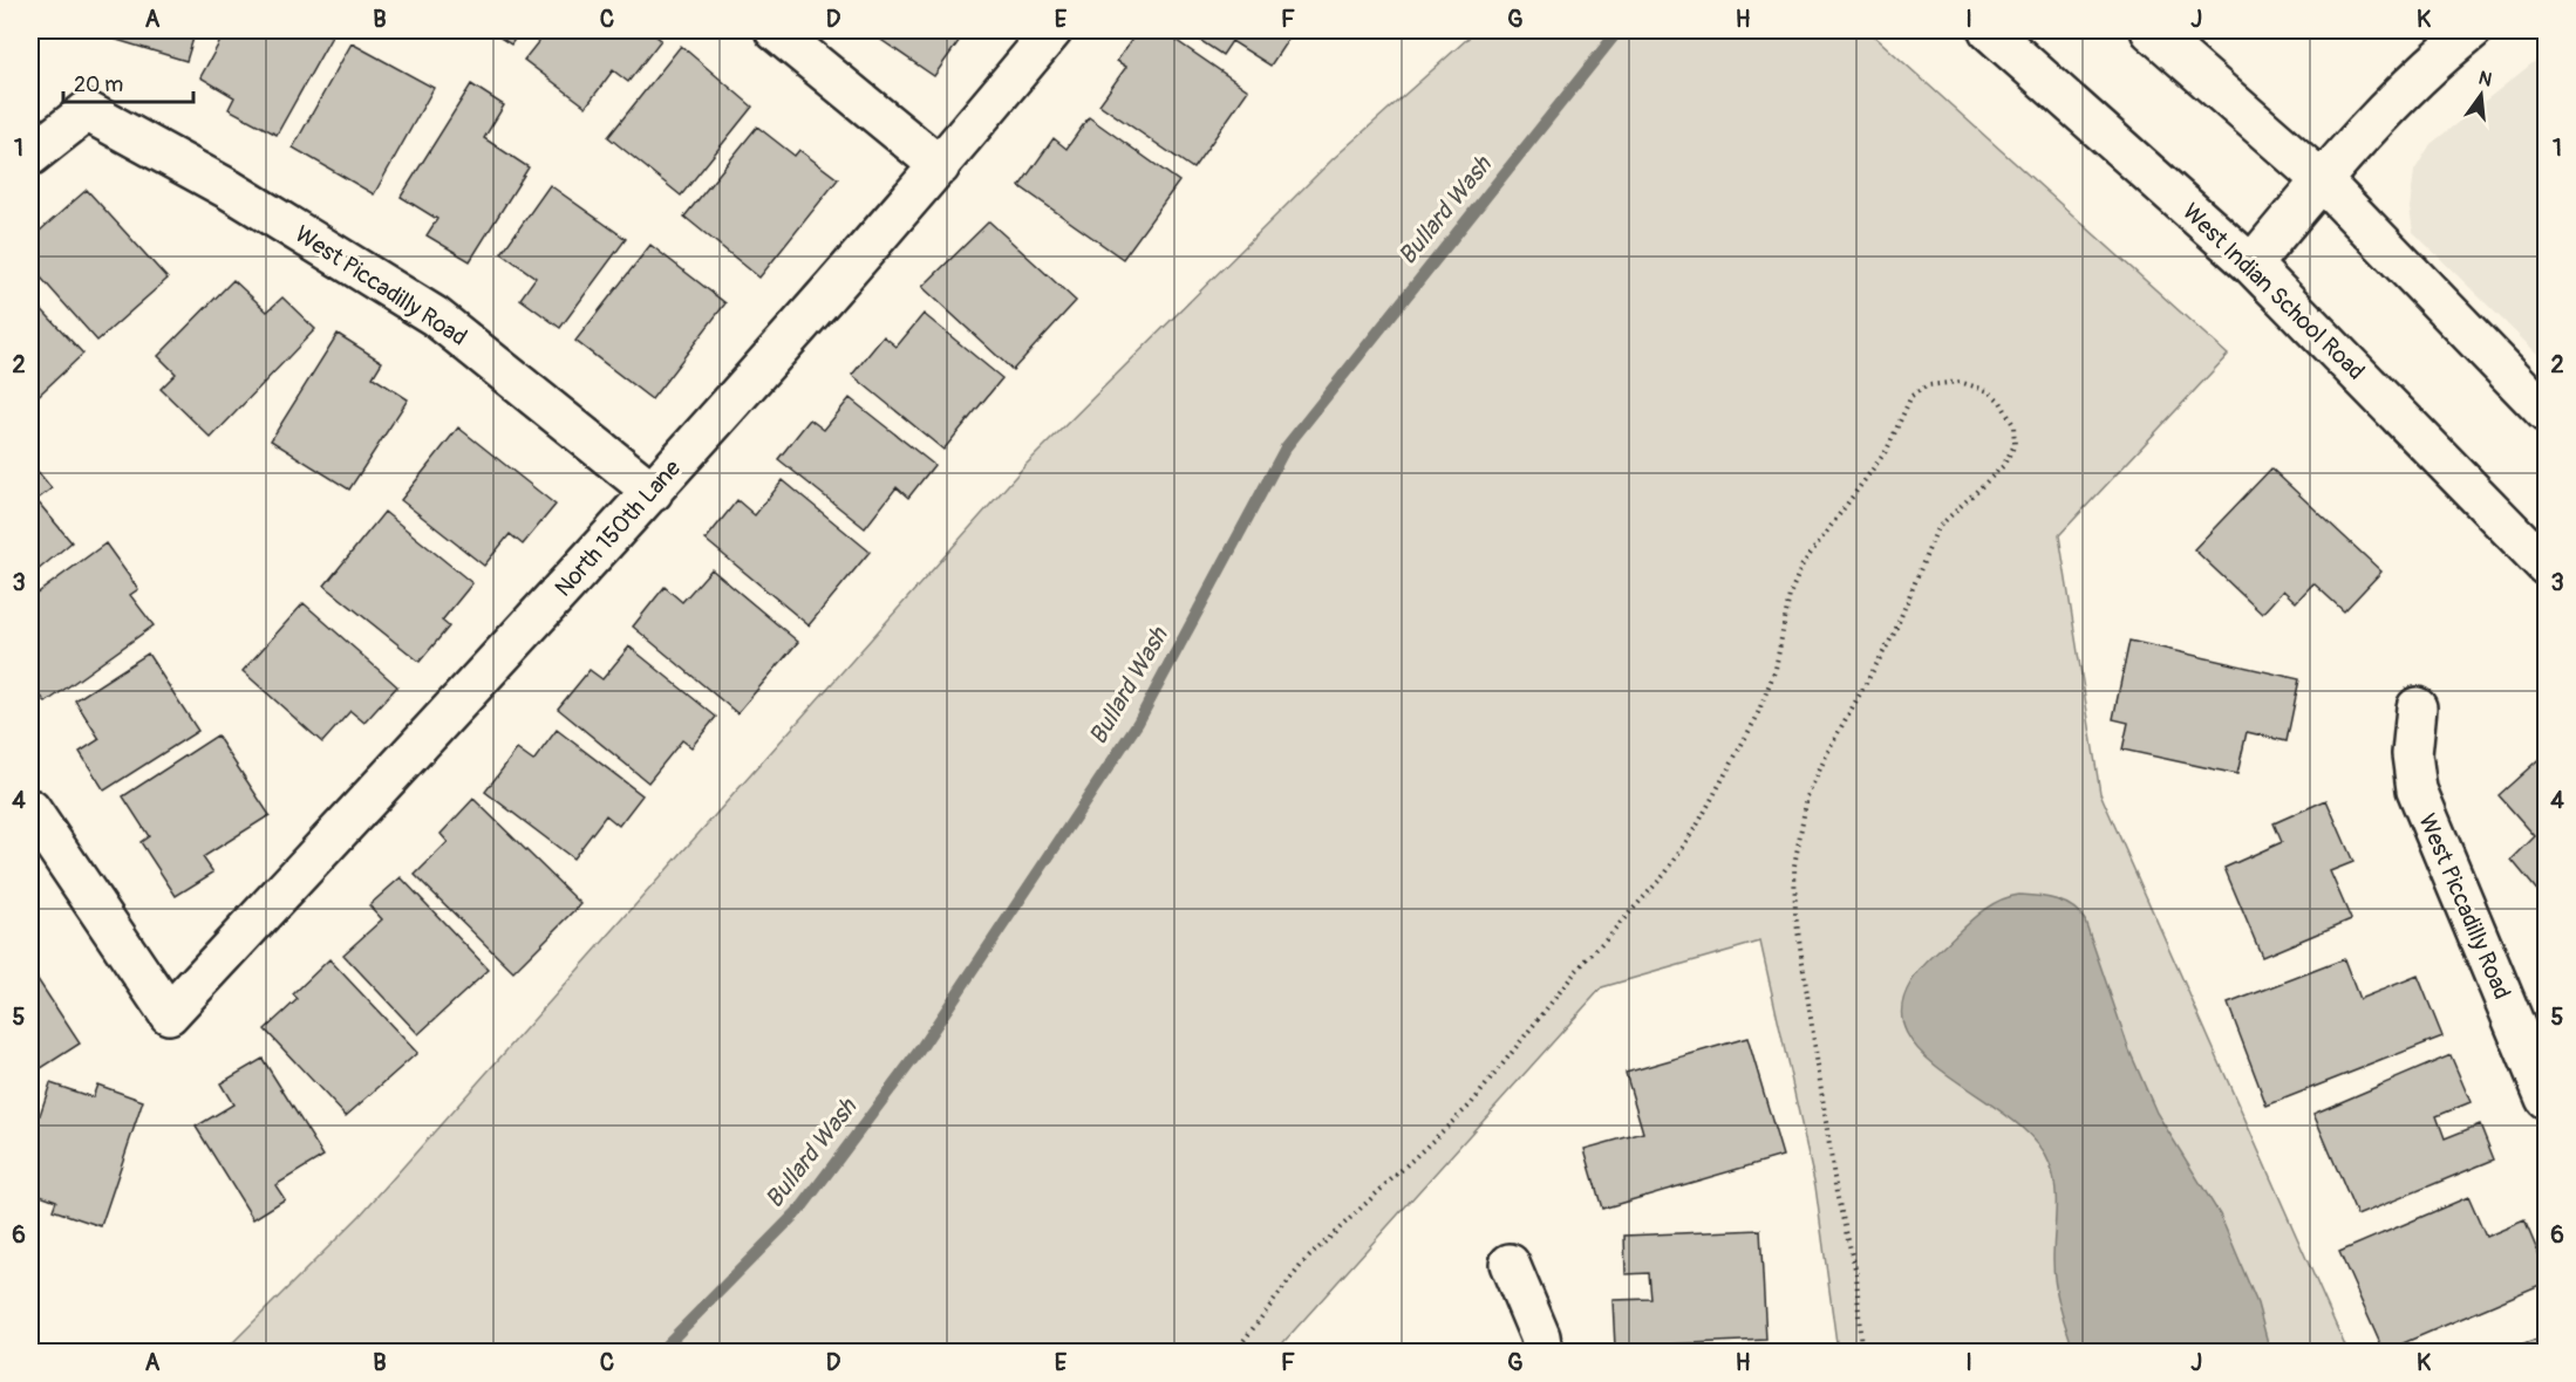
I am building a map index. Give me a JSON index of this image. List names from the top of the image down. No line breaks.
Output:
{"streets":{"street":["West Piccadilly Road","West Indian School Road","North 150th Lane"]},"crossings":[["West Piccadilly Road","North 150th Lane"]],"water":["Bullard Wash"],"scale_bar":"20 m","north":"top","grid":{"columns":["A","B","C","D","E","F","G","H","I","J","K"],"rows":["1","2","3","4","5","6"]}}
